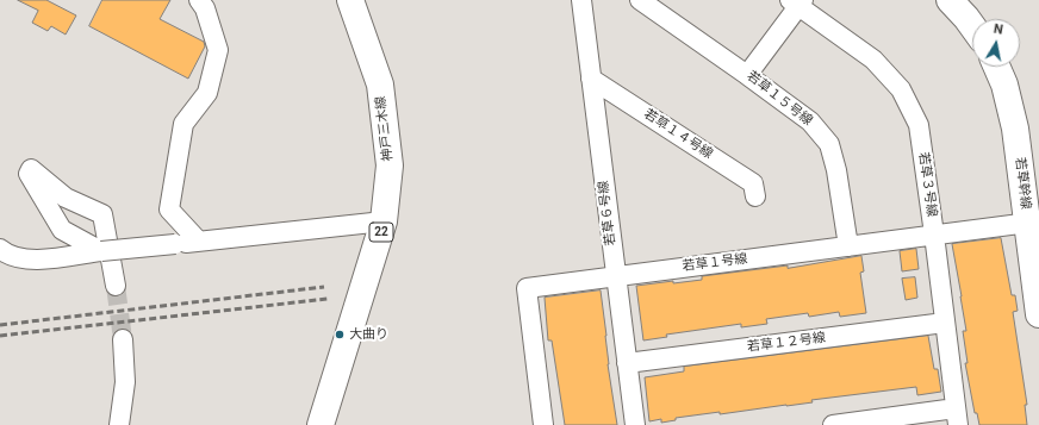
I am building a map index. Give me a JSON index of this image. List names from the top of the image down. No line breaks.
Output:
{"streets":{"main road":["神戸三木線","若草幹線","22"],"street":["若草１５号線","若草１４号線","若草３号線","若草６号線","若草１号線","若草１２号線"]},"crossings":[["若草１５号線","若草１号線"],["若草１４号線","若草６号線"],["若草幹線","若草１号線"],["若草３号線","若草１号線"],["若草３号線","若草１２号線"],["若草６号線","若草１号線"],["若草６号線","若草１２号線"]],"places":["大曲り"],"north":"top"}
